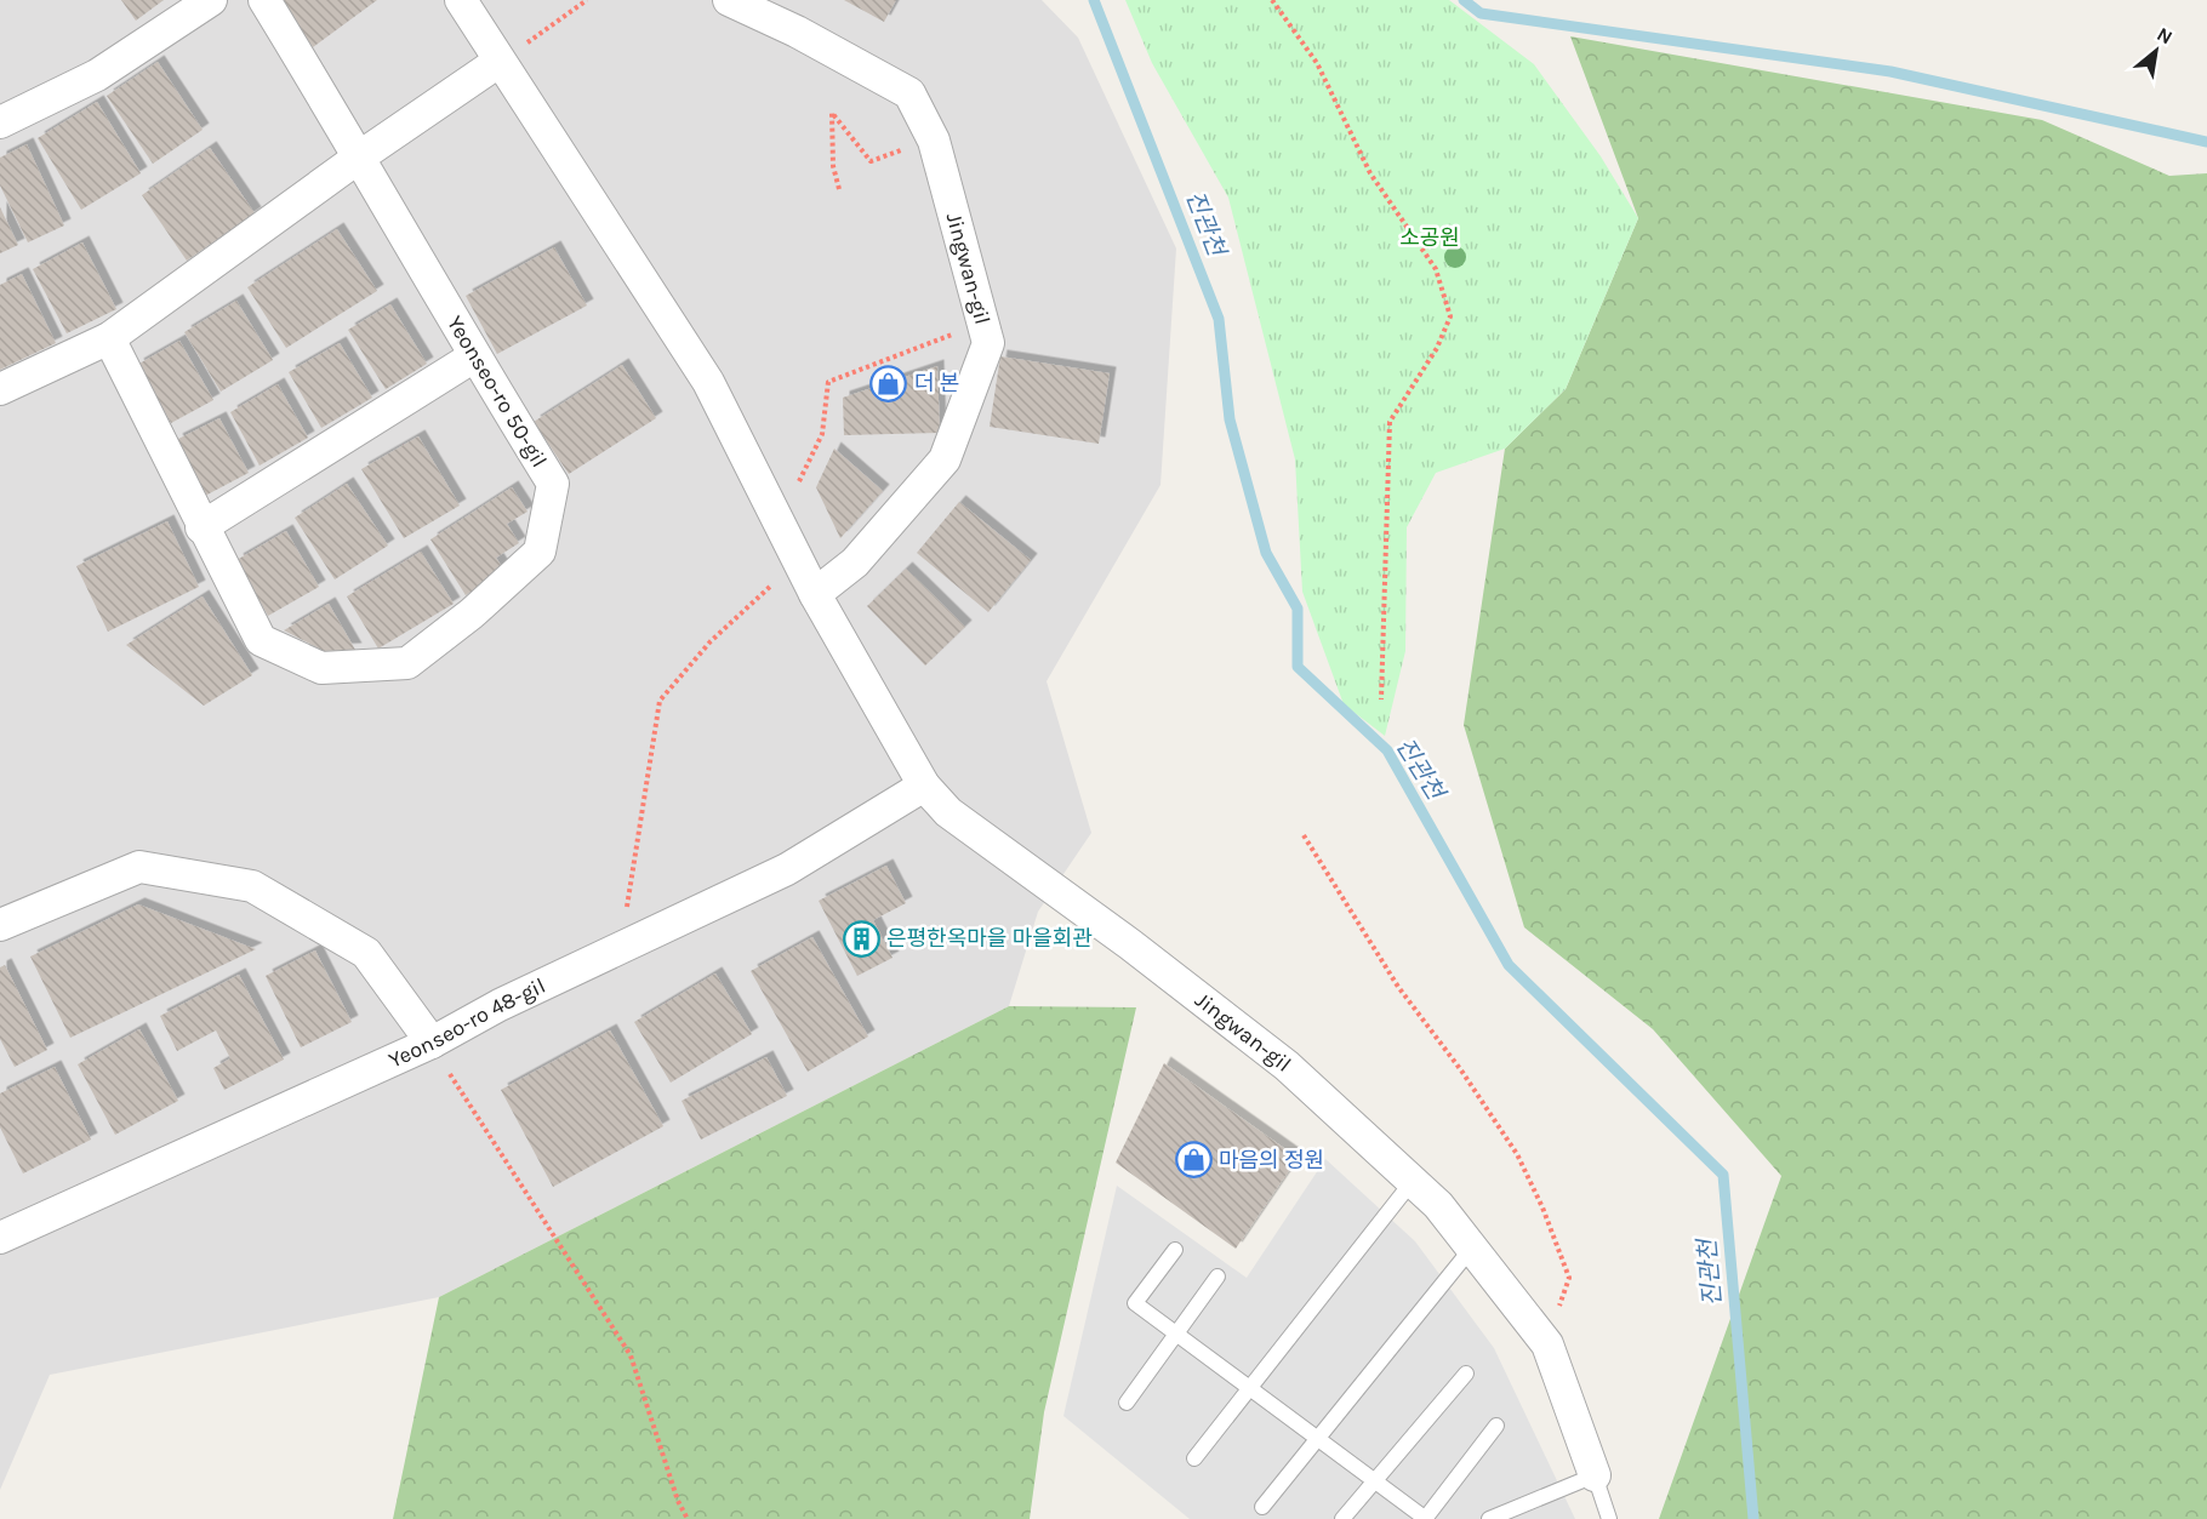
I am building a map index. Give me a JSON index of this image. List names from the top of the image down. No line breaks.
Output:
{"streets":{"street":["Jingwan-gil","Yeonseo-ro 50-gil","Yeonseo-ro 48-gil"]},"crossings":[["Jingwan-gil","Yeonseo-ro 48-gil"]],"water":["진관천"],"parks":["소공원"],"places":{"shop":["더 본","마음의 정원"],"building":["은평한옥마을 마을회관"]},"north":"top right"}
